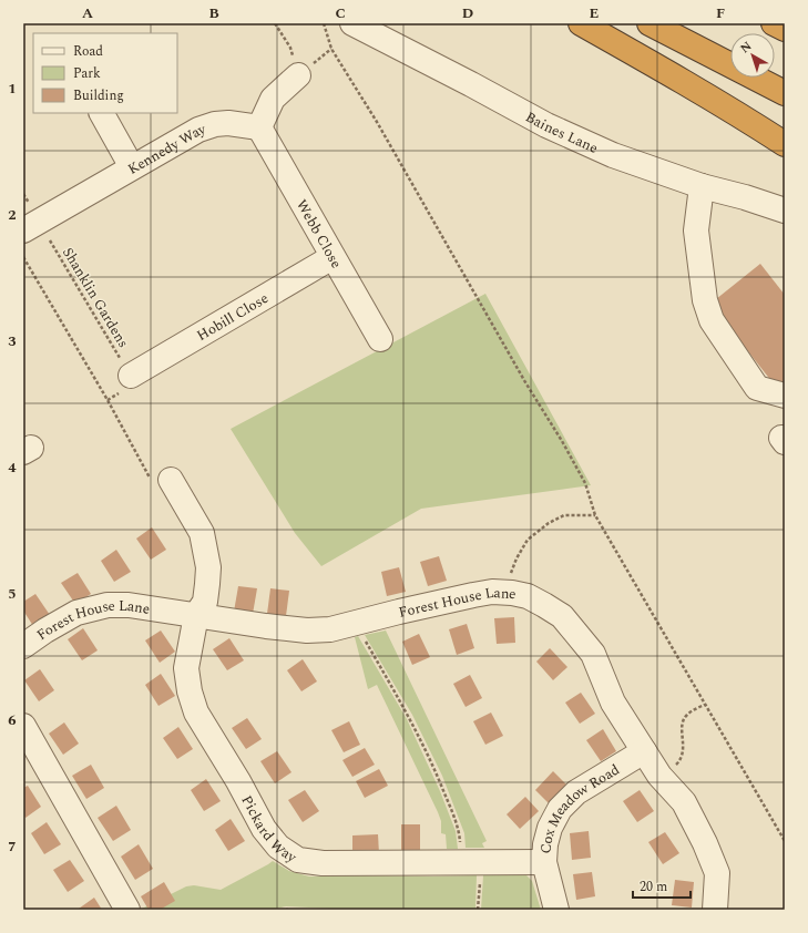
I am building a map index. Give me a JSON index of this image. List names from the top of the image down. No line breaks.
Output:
{"streets":{"street":["Baines Lane","Kennedy Way","Webb Close","Hobill Close","Forest House Lane","Cox Meadow Road","Pickard Way"],"path":["Shanklin Gardens"]},"crossings":[["Kennedy Way","Webb Close"],["Kennedy Way","Shanklin Gardens"],["Webb Close","Hobill Close"],["Shanklin Gardens","Hobill Close"],["Forest House Lane","Cox Meadow Road"],["Forest House Lane","Pickard Way"],["Cox Meadow Road","Pickard Way"]],"legend":["Road","Park","Building"],"scale_bar":"20 m","north":"top left","grid":{"columns":["A","B","C","D","E","F"],"rows":["1","2","3","4","5","6","7"]}}
